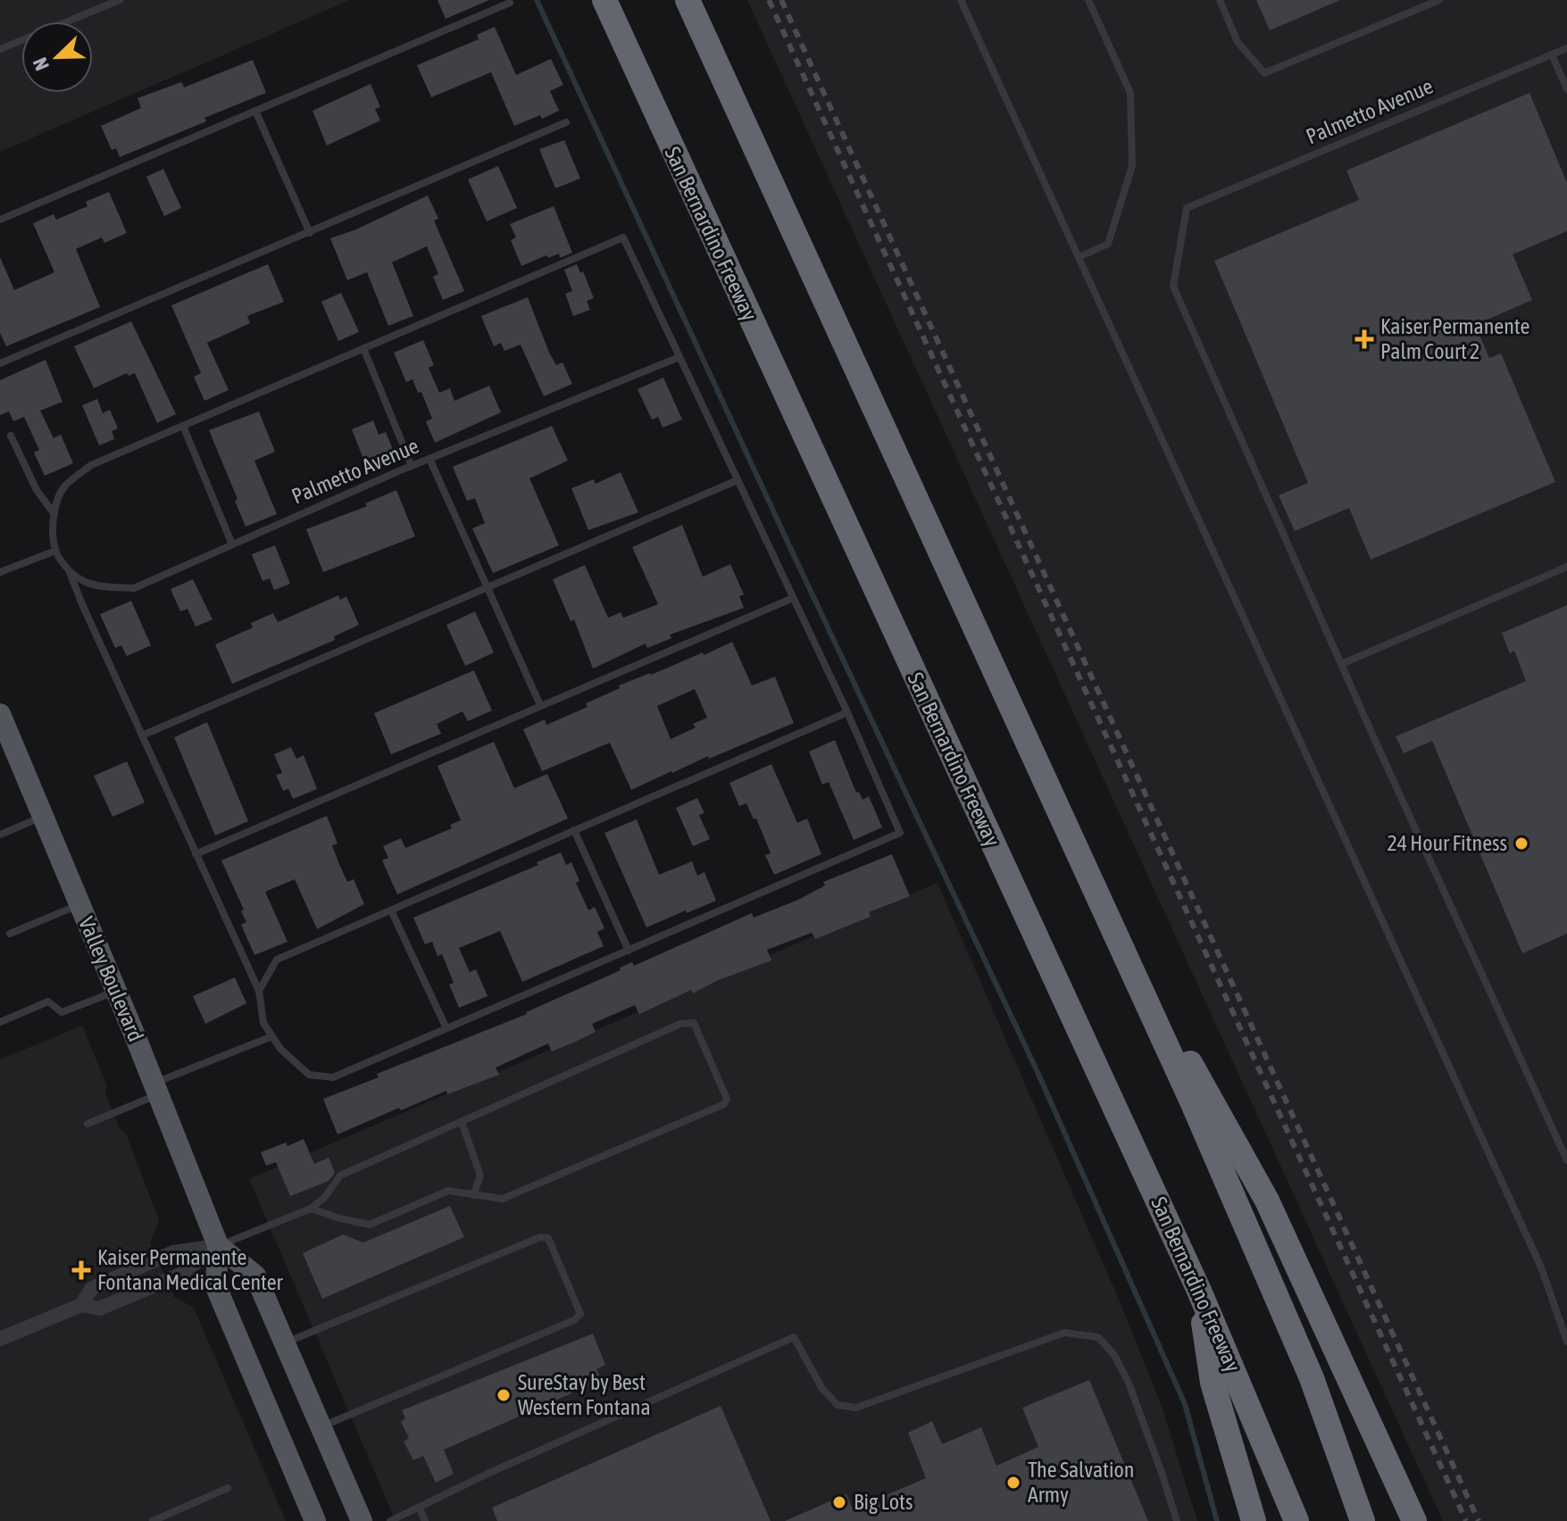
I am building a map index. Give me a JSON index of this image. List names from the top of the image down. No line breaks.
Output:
{"streets":{"highway":["San Bernardino Freeway"],"main road":["Valley Boulevard"],"lane":["Palmetto Avenue"]},"places":{"health":["Kaiser Permanente Palm Court 2","Kaiser Permanente Fontana Medical Center"],"other":["24 Hour Fitness","SureStay by Best Western Fontana","The Salvation Army","Big Lots"]},"north":"bottom left"}
